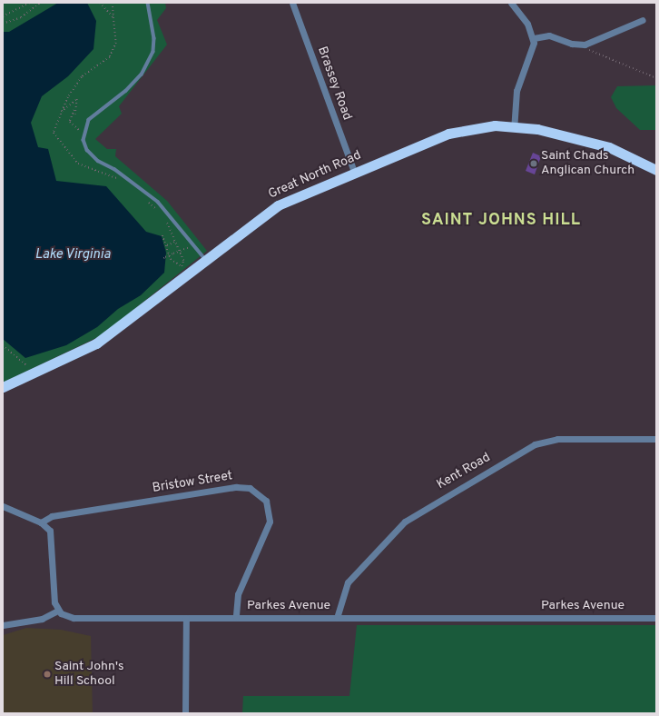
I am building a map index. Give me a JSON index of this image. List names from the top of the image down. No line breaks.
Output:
{"streets":{"highway":["Great North Road"],"street":["Brassey Road","Kent Road","Bristow Street","Parkes Avenue"]},"crossings":[["Brassey Road","Great North Road"],["Kent Road","Parkes Avenue"],["Bristow Street","Parkes Avenue"]],"districts":["SAINT JOHNS HILL"],"water":["Lake Virginia"],"places":["Saint Chads Anglican Church","Saint John's Hill School"]}
